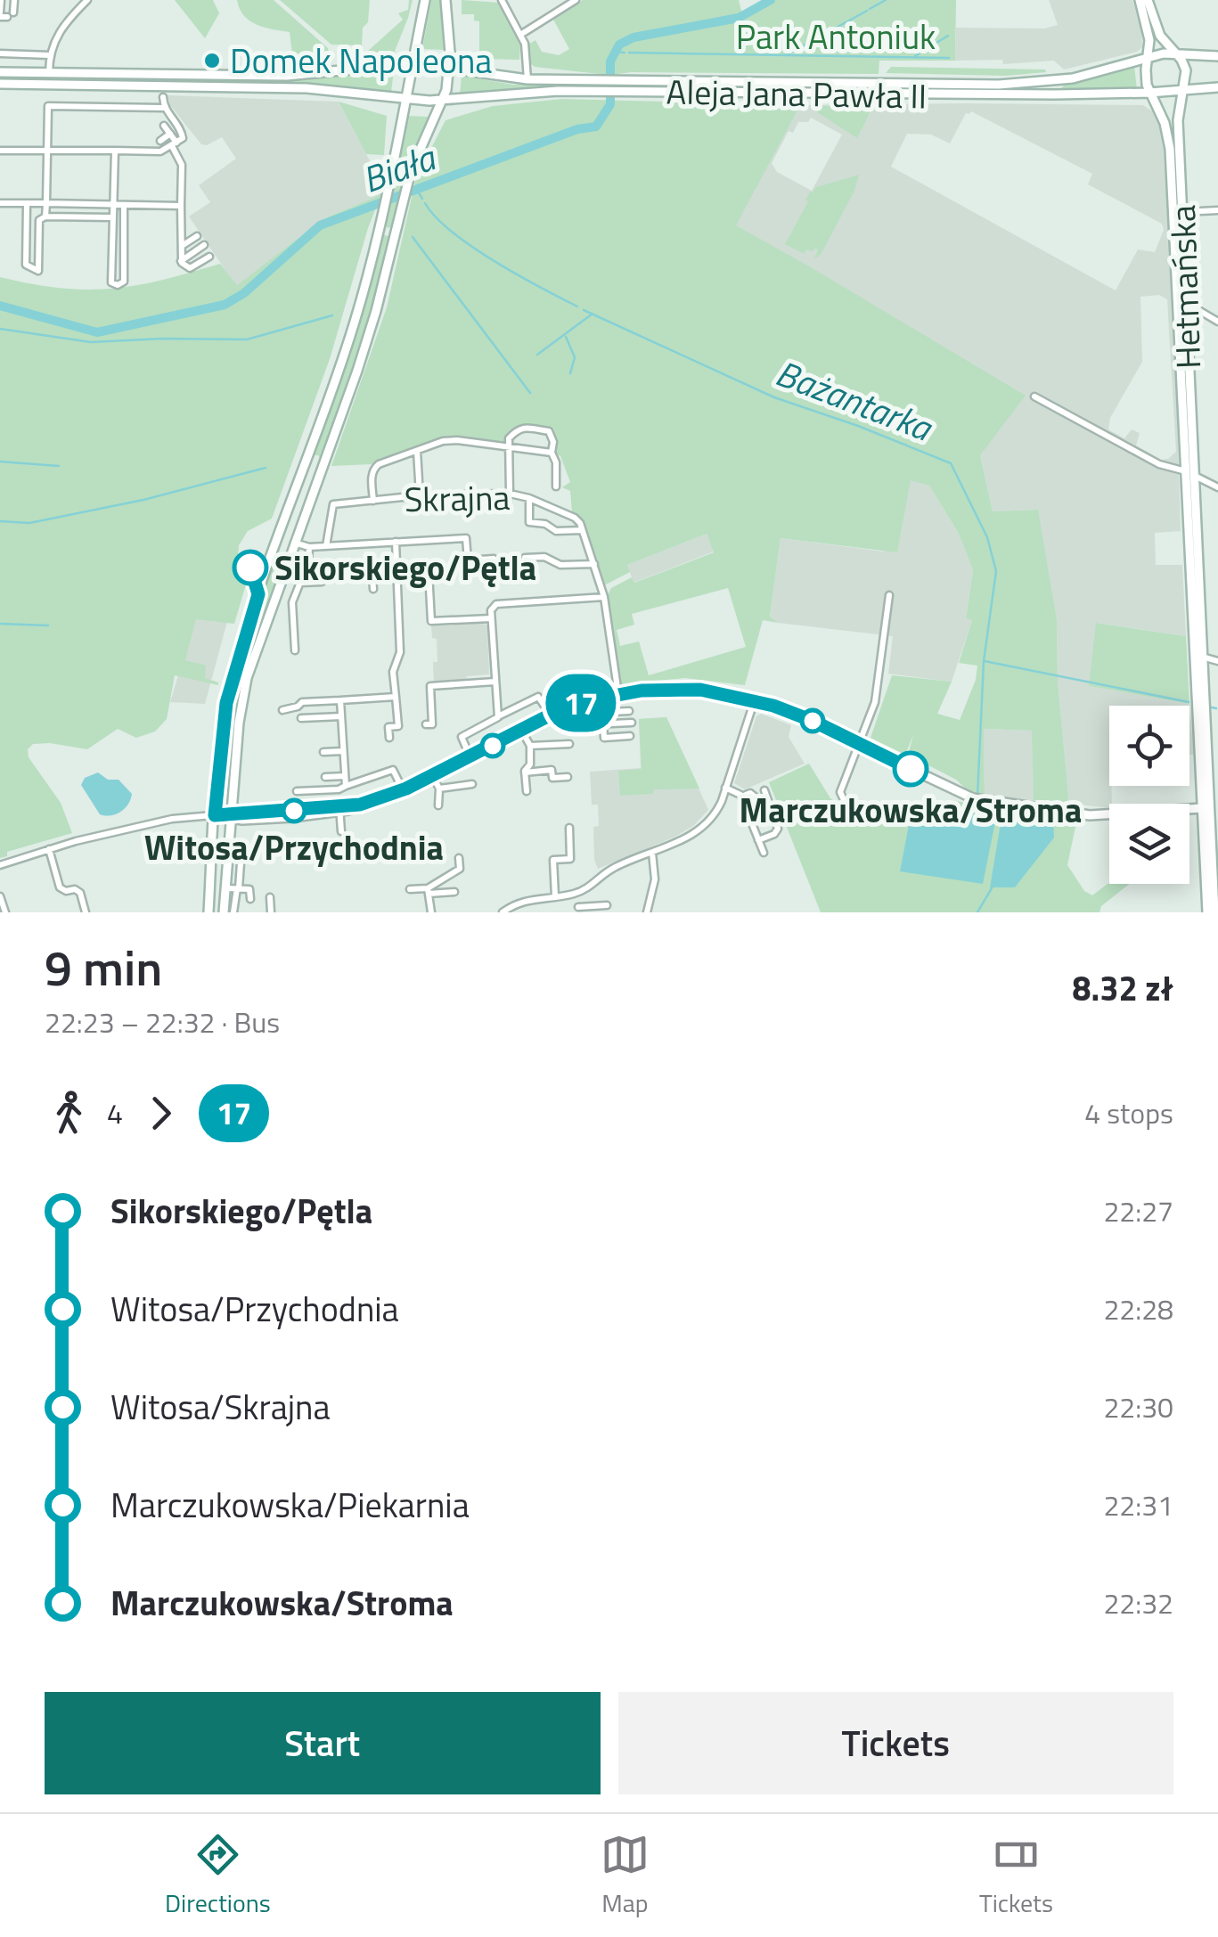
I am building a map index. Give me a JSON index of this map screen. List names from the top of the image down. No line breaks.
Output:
{"streets":{"main road":["Aleja Jana Pawła II","Hetmańska"],"street":["Skrajna"]},"crossings":[["Aleja Jana Pawła II","Hetmańska"]],"water":["Biała","Bażantarka"],"parks":["Park Antoniuk"],"places":["Domek Napoleona","Sikorskiego/Pętla","Marczukowska/Stroma","Witosa/Przychodnia"],"lines":["bus line 17"],"page":{"on_map":"17","heading":["9 min","22:23 – 22:32 · Bus","8.32 zł"],"legs":["4","17","4 stops"],"list":[{"name":"Sikorskiego/Pętla","value":"22:27"},{"name":"Witosa/Przychodnia","value":"22:28"},{"name":"Witosa/Skrajna","value":"22:30"},{"name":"Marczukowska/Piekarnia","value":"22:31"},{"name":"Marczukowska/Stroma","value":"22:32"}],"buttons":["Start","Tickets"],"tabs":["Directions","Map","Tickets"]}}
